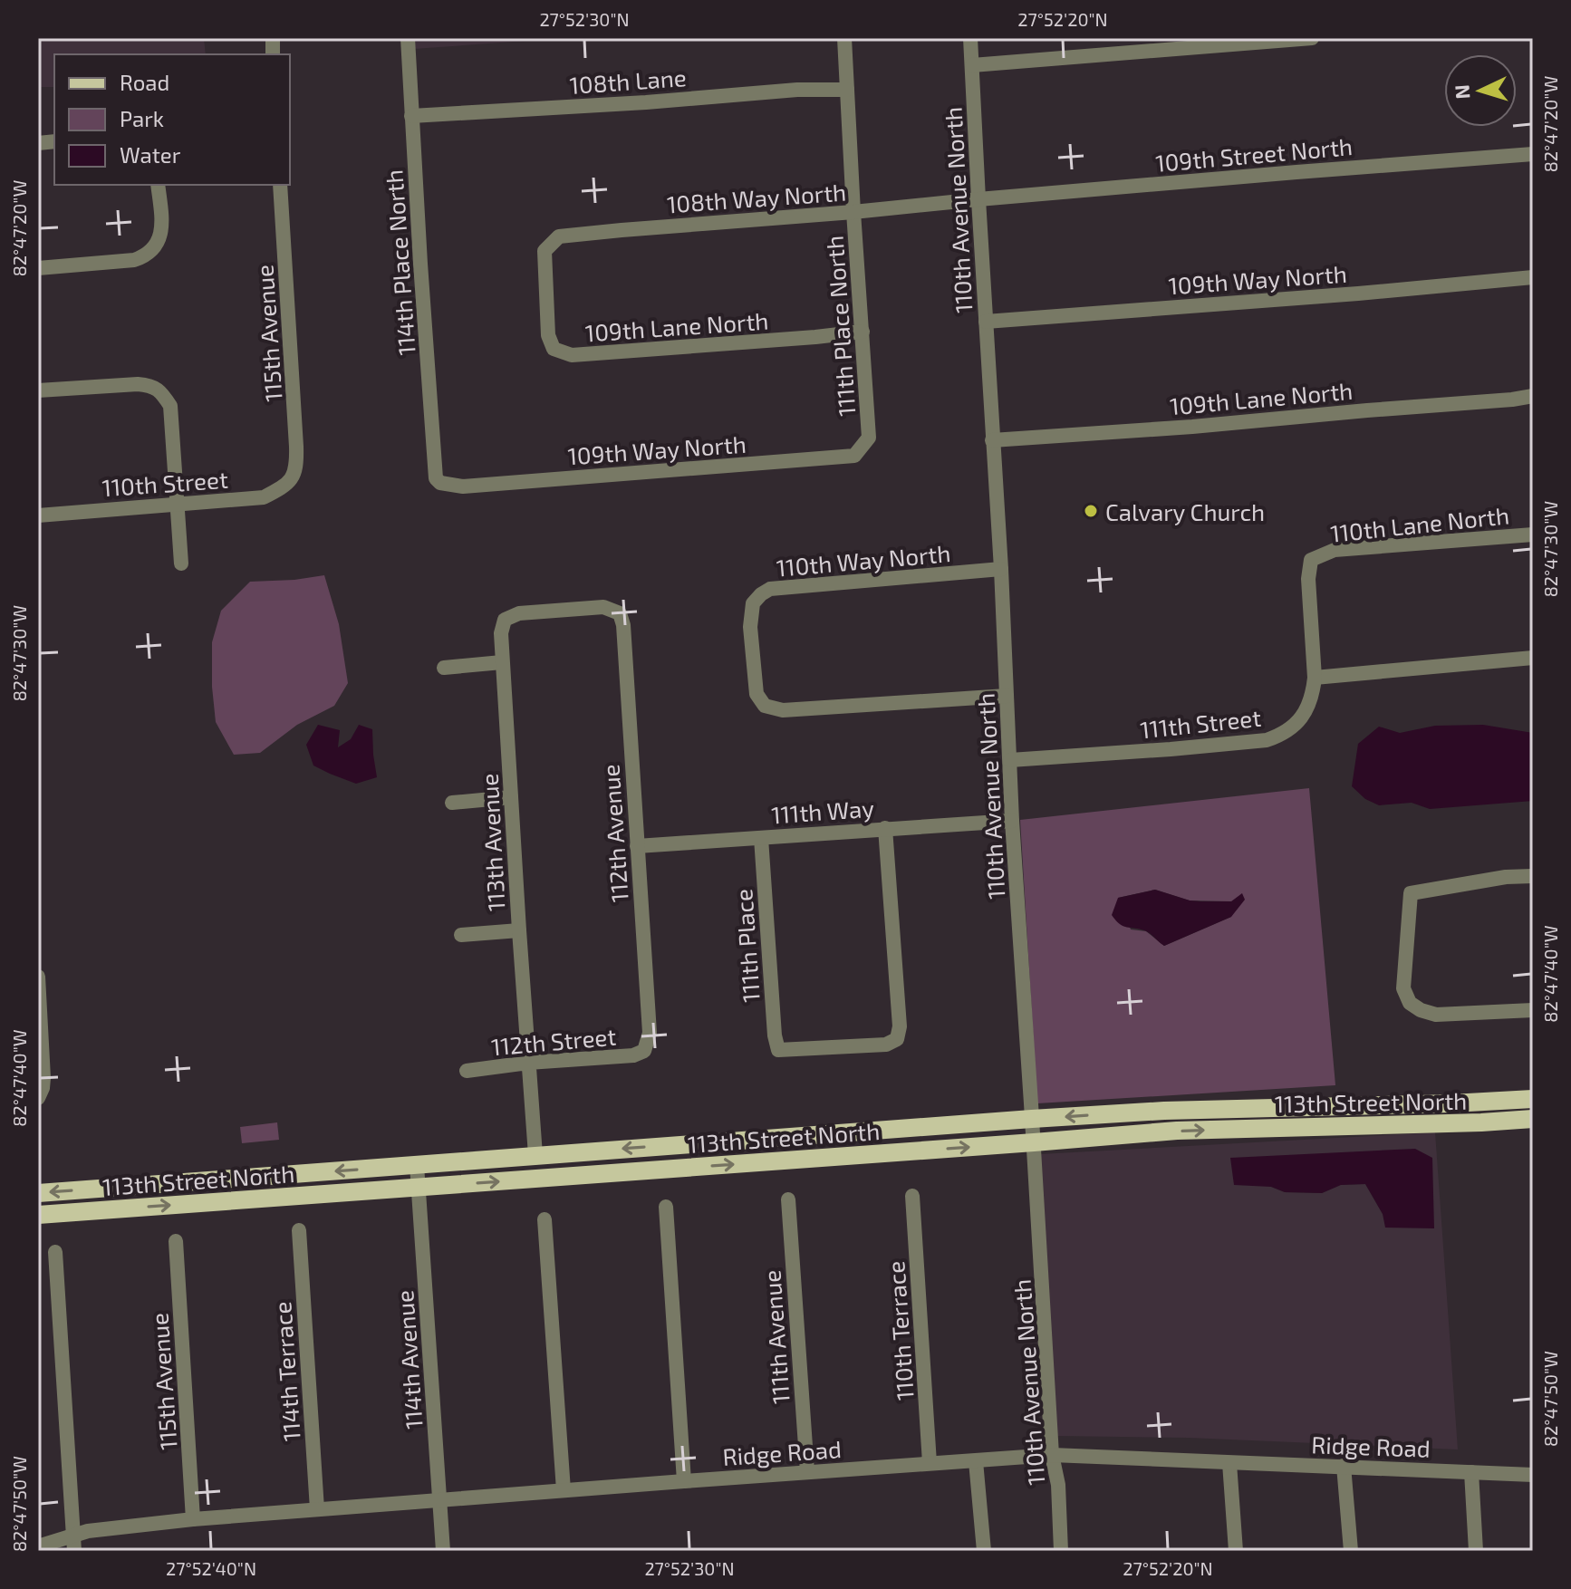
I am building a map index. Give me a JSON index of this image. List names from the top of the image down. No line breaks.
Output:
{"streets":{"main road":["113th Street North"],"street":["108th Lane","109th Street North","108th Way North","110th Avenue North","114th Place North","109th Way North","109th Lane North","111th Place North","115th Avenue","110th Street","110th Lane North","110th Way North","111th Street","111th Way","112th Avenue","113th Avenue","111th Place","112th Street","110th Terrace","111th Avenue","114th Avenue","114th Terrace","Ridge Road"]},"crossings":[["108th Lane","114th Place North"],["108th Lane","111th Place North"],["109th Street North","108th Way North"],["109th Street North","110th Avenue North"],["108th Way North","110th Avenue North"],["108th Way North","109th Lane North"],["108th Way North","111th Place North"],["110th Avenue North","109th Way North"],["110th Avenue North","109th Lane North"],["110th Avenue North","110th Way North"],["110th Avenue North","111th Street"],["110th Avenue North","111th Way"],["110th Avenue North","113th Street North"],["110th Avenue North","Ridge Road"],["114th Place North","109th Way North"],["109th Way North","111th Place North"],["109th Lane North","111th Place North"],["115th Avenue","110th Street"],["115th Avenue","Ridge Road"],["110th Lane North","111th Street"],["111th Way","112th Avenue"],["111th Way","111th Place"],["112th Avenue","113th Avenue"],["112th Avenue","112th Street"],["113th Avenue","112th Street"],["113th Avenue","113th Street North"],["113th Street North","114th Avenue"],["110th Terrace","Ridge Road"],["111th Avenue","Ridge Road"],["114th Avenue","Ridge Road"],["114th Terrace","Ridge Road"]],"places":["Calvary Church"],"legend":["Road","Park","Water"],"north":"left","coordinates":["27°52'30\"N","27°52'20\"N","82°47'20\"W","82°47'30\"W","82°47'40\"W","82°47'50\"W","27°52'40\"N"]}
